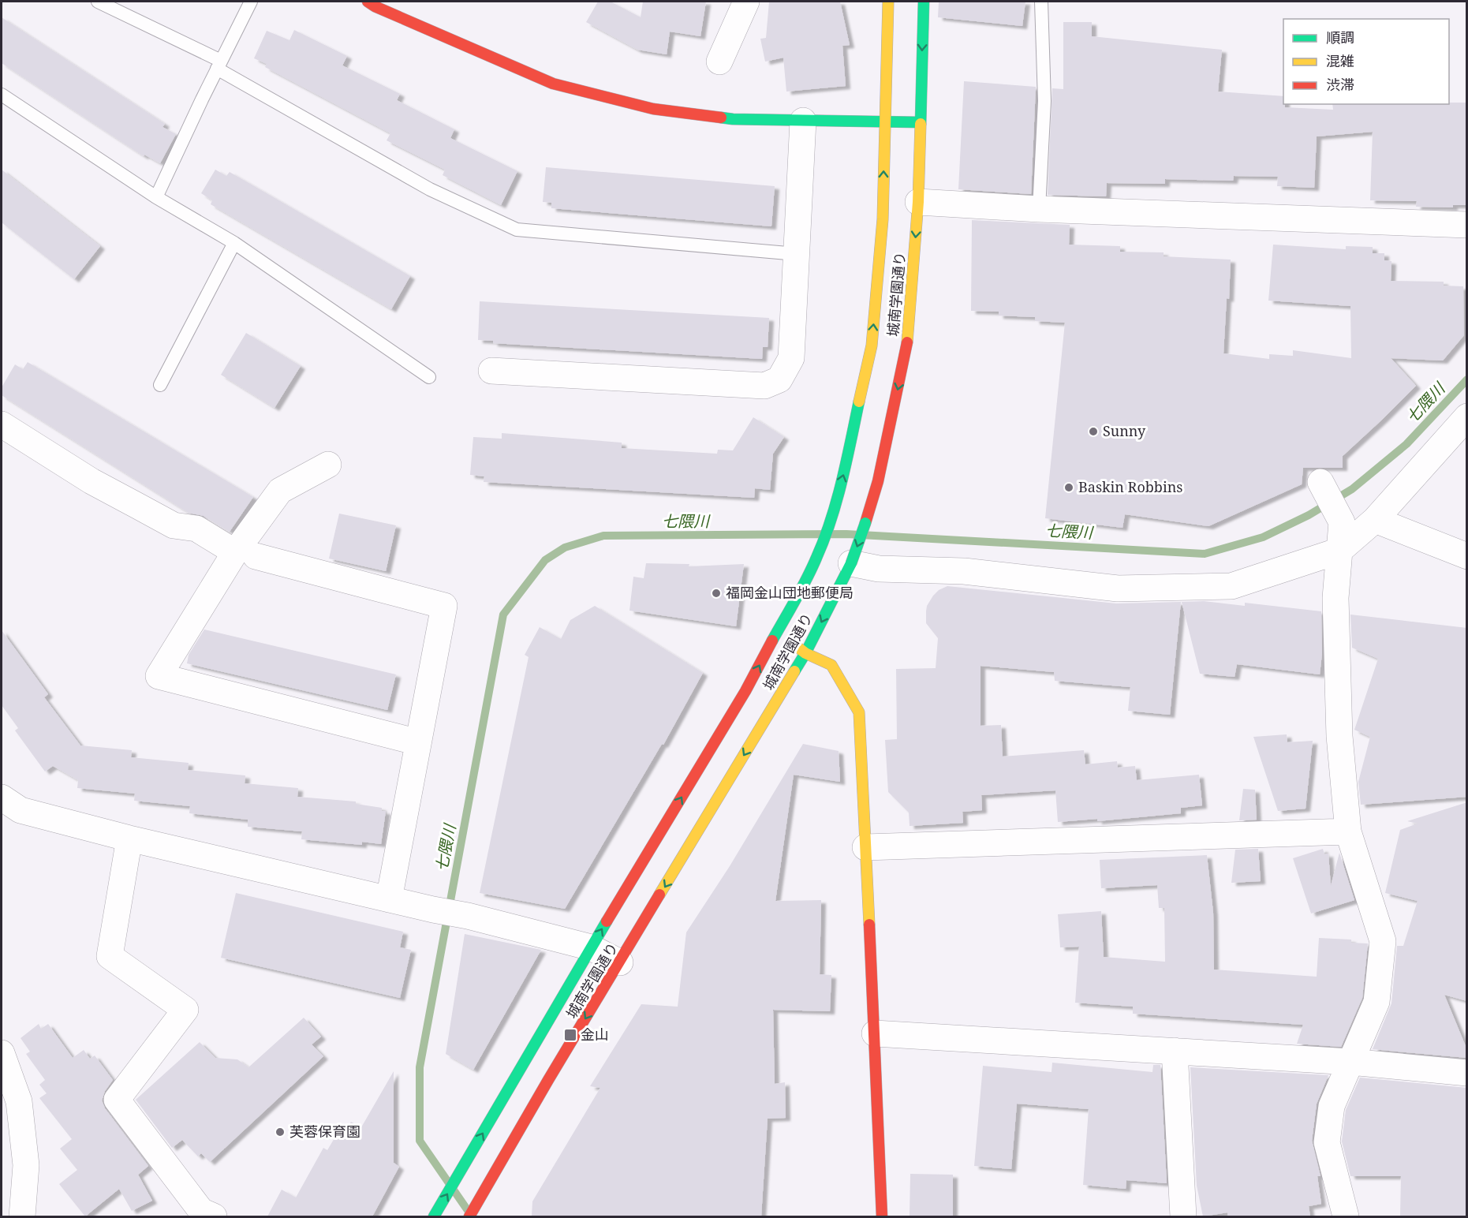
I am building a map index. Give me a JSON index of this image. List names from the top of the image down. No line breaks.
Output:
{"streets":{"street":["城南学園通り"]},"water":["七隈川"],"places":{"other":["Sunny","Baskin Robbins","福岡金山団地郵便局","芙蓉保育園"],"transit":["金山"]},"legend":["順調","混雑","渋滞"]}
